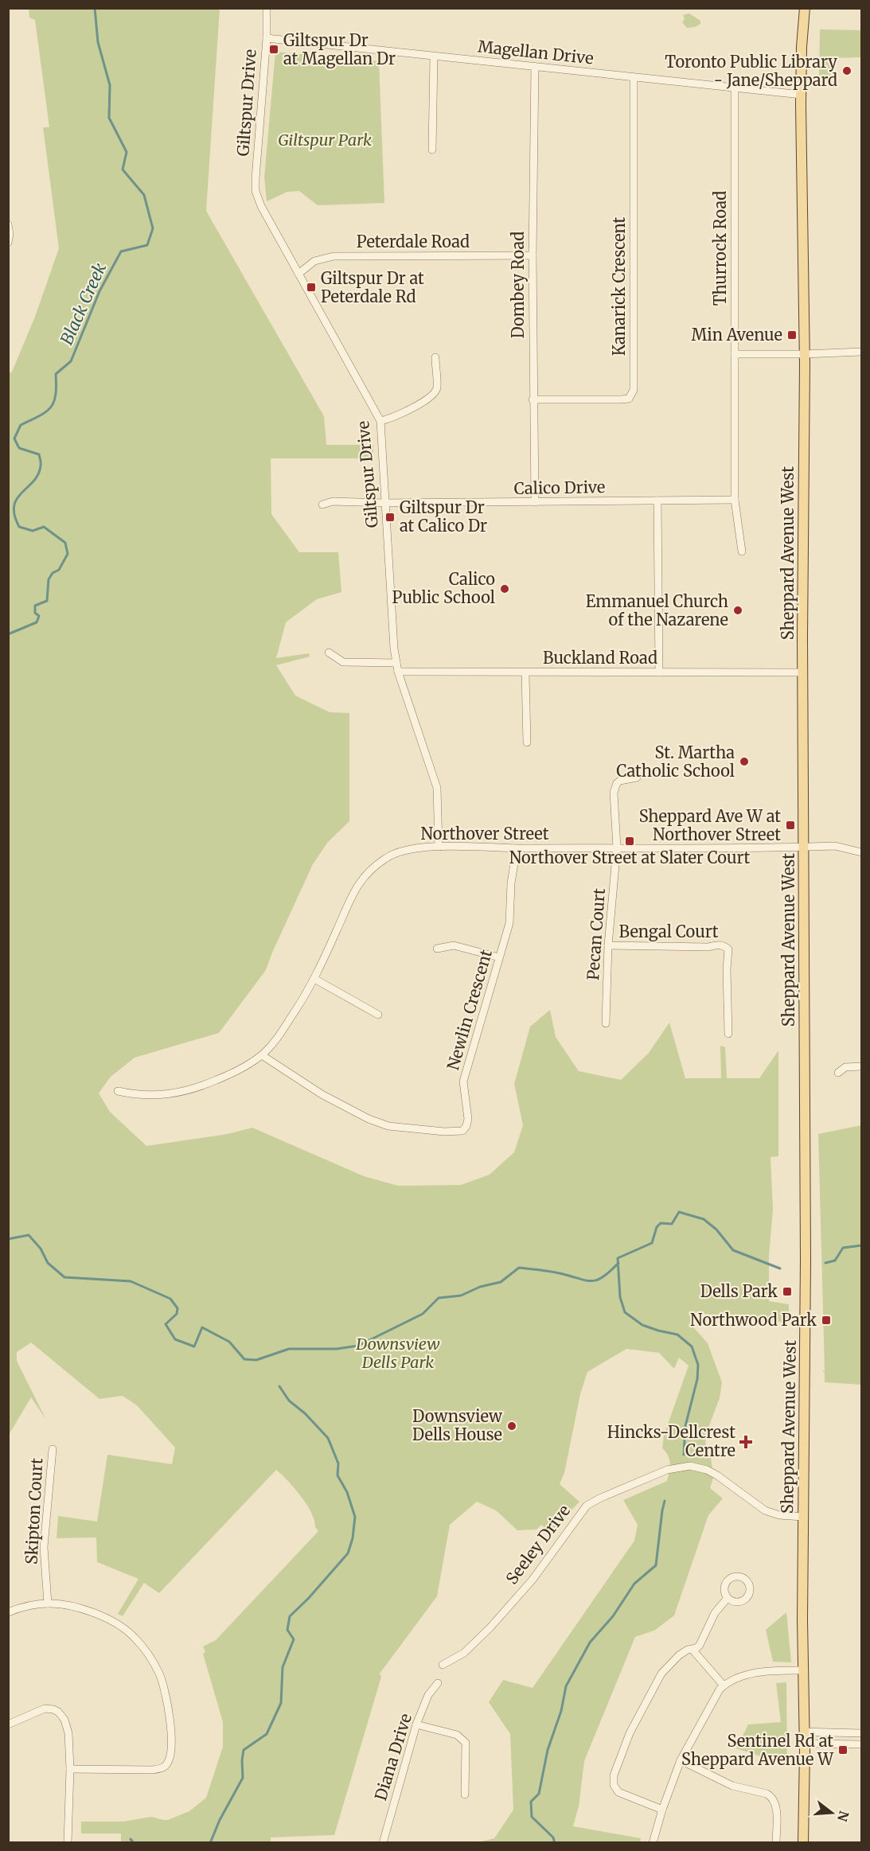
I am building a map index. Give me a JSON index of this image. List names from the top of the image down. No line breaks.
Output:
{"streets":{"main road":["Sheppard Avenue West"],"street":["Magellan Drive","Giltspur Drive","Peterdale Road","Thurrock Road","Dombey Road","Kanarick Crescent","Calico Drive","Buckland Road","Northover Street","Bengal Court","Pecan Court","Newlin Crescent","Skipton Court","Seeley Drive","Diana Drive"]},"crossings":[["Magellan Drive","Giltspur Drive"],["Magellan Drive","Thurrock Road"],["Magellan Drive","Dombey Road"],["Magellan Drive","Kanarick Crescent"],["Magellan Drive","Sheppard Avenue West"],["Giltspur Drive","Peterdale Road"],["Giltspur Drive","Calico Drive"],["Giltspur Drive","Buckland Road"],["Giltspur Drive","Northover Street"],["Peterdale Road","Dombey Road"],["Thurrock Road","Calico Drive"],["Dombey Road","Kanarick Crescent"],["Dombey Road","Calico Drive"],["Sheppard Avenue West","Buckland Road"],["Sheppard Avenue West","Northover Street"],["Sheppard Avenue West","Seeley Drive"],["Northover Street","Pecan Court"],["Northover Street","Newlin Crescent"],["Bengal Court","Pecan Court"]],"water":["Black Creek"],"parks":["Giltspur Park","Downsview Dells Park"],"places":{"transit":["Giltspur Dr at Magellan Dr","Giltspur Dr at Peterdale Rd","Min Avenue","Giltspur Dr at Calico Dr","Sheppard Ave W at Northover Street","Northover Street at Slater Court","Dells Park","Northwood Park","Sentinel Rd at Sheppard Avenue W"],"other":["Toronto Public Library - Jane/Sheppard","Calico Public School","Emmanuel Church of the Nazarene","St. Martha Catholic School","Downsview Dells House"],"health":["Hincks-Dellcrest Centre"]},"north":"right"}
